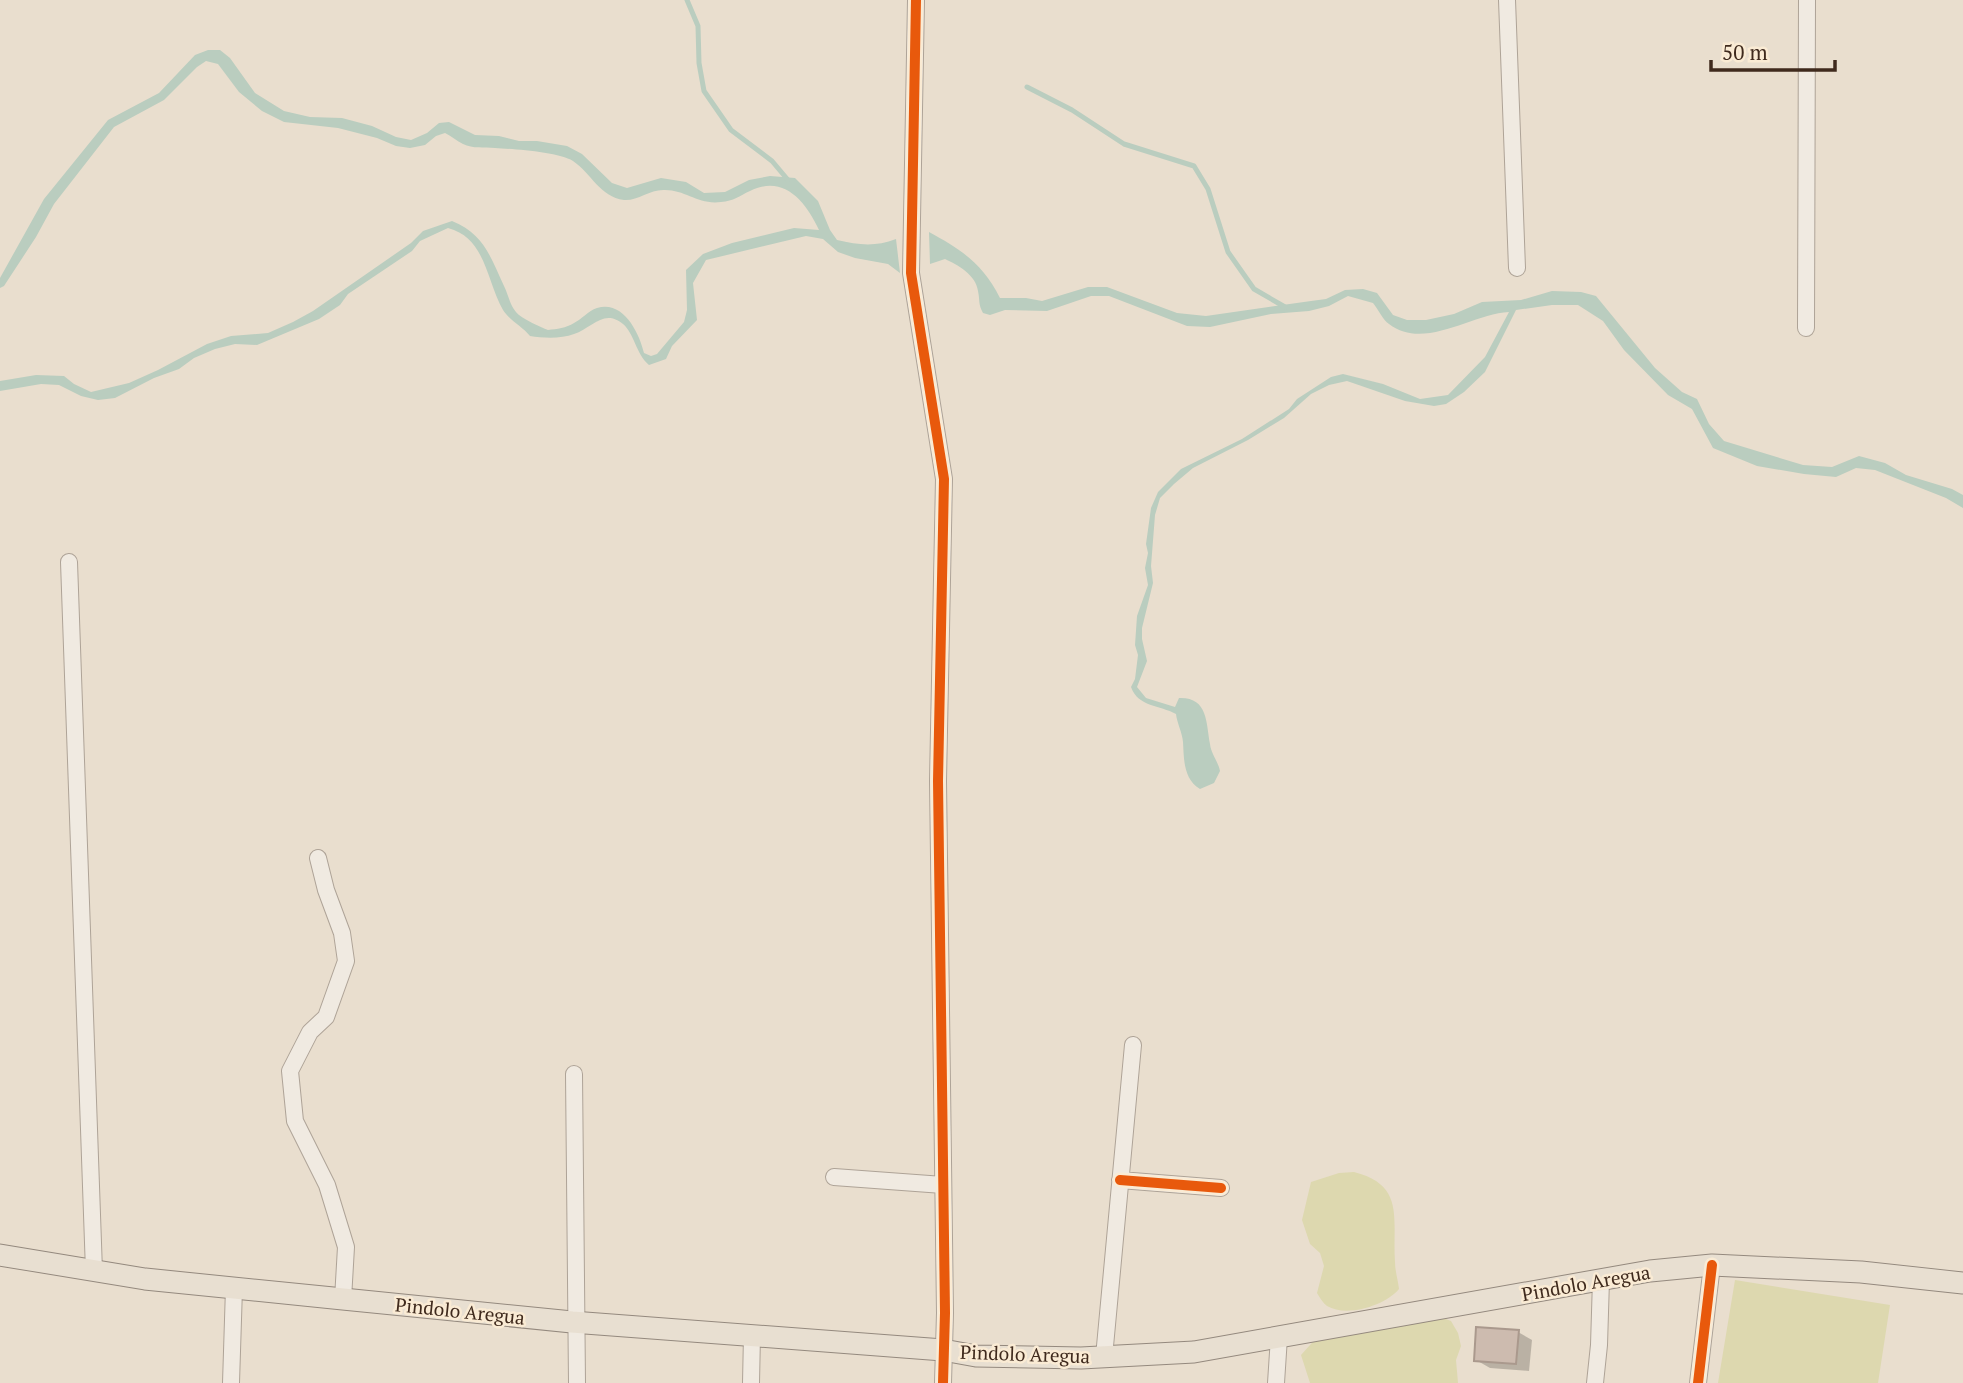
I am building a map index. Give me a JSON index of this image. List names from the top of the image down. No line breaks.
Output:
{"streets":{"main road":["Pindolo Aregua"]},"scale_bar":"50 m"}
